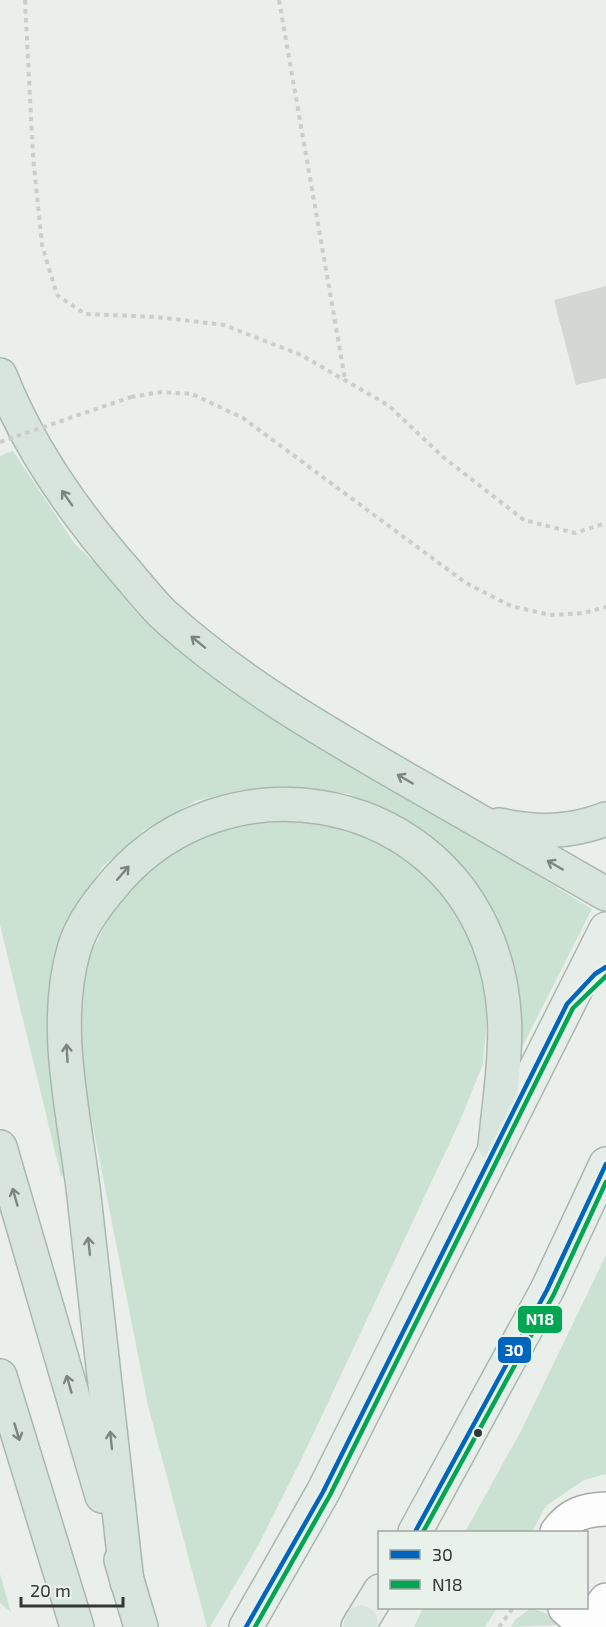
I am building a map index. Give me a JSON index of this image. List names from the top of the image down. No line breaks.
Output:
{"lines":["transit line 30","transit line N18"],"legend":["30","N18"],"scale_bar":"20 m"}
